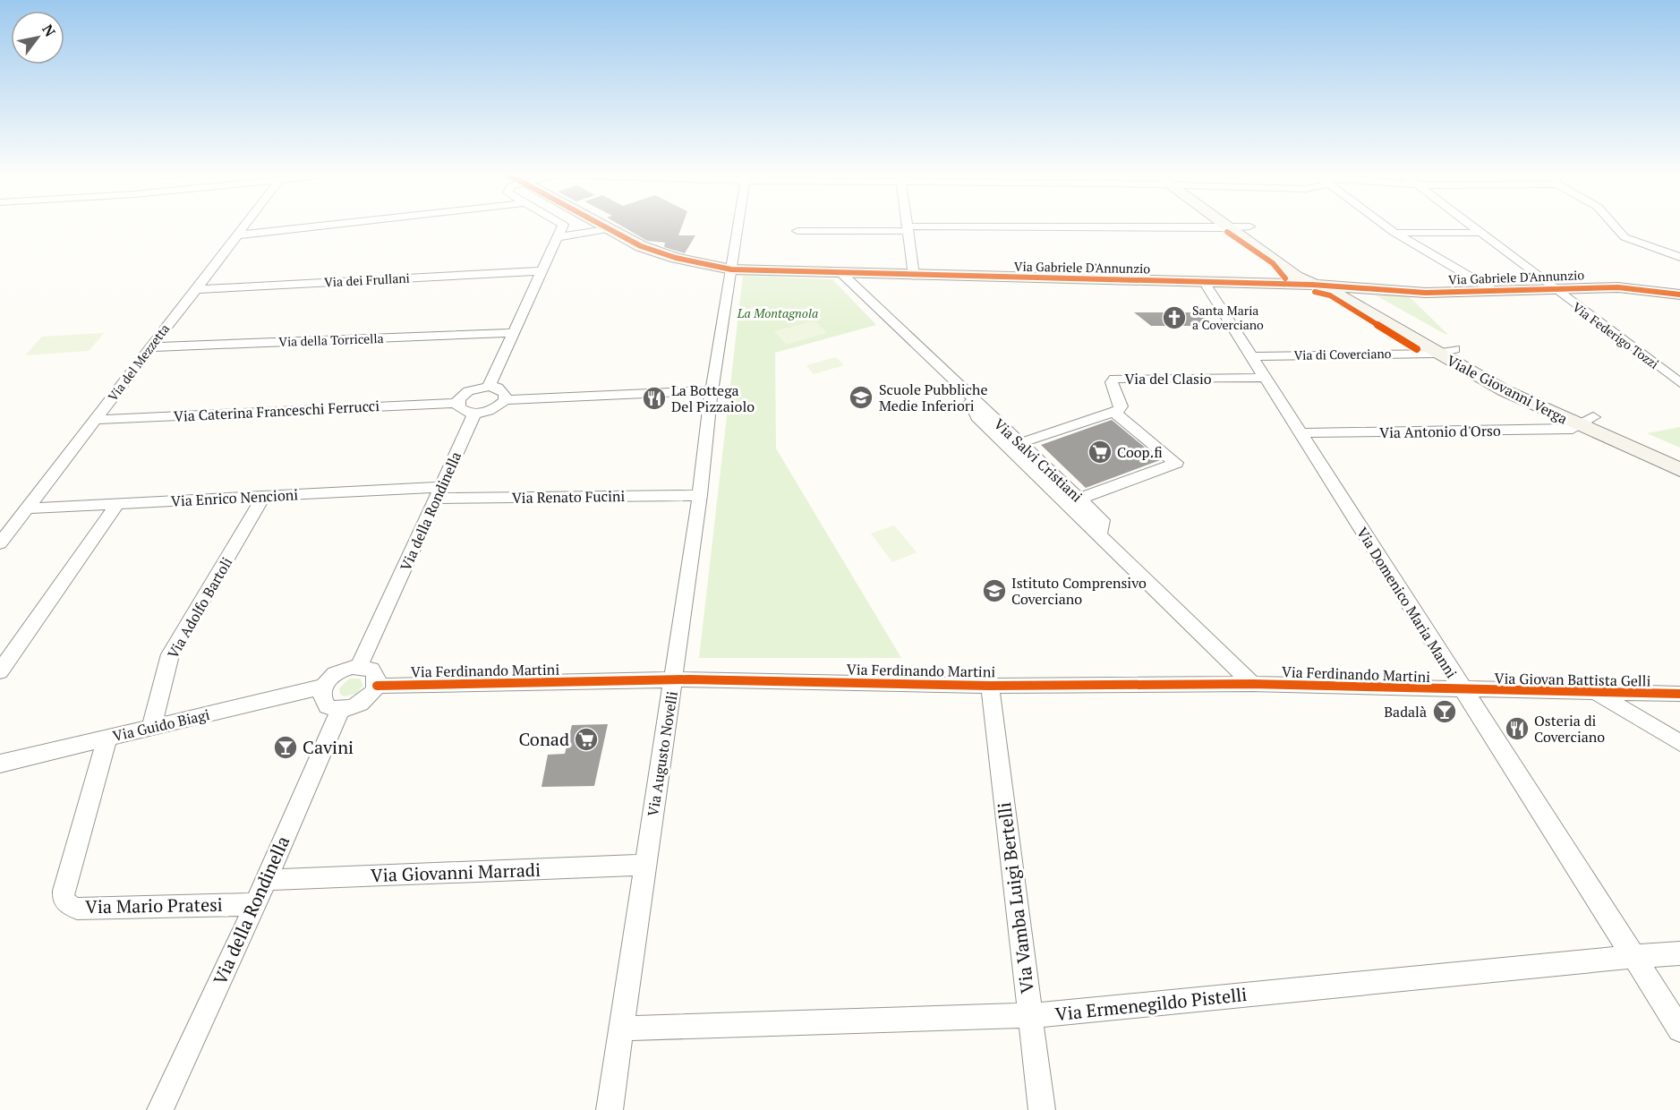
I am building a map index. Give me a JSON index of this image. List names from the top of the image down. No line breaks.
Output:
{"streets":{"street":["Via Gabriele D'Annunzio","Via dei Frullani","Via Federigo Tozzi","Via della Torricella","Via di Coverciano","Via del Mezzetta","Via del Clasio","Viale Giovanni Verga","Via Caterina Franceschi Ferrucci","Via Antonio d'Orso","Via Salvi Cristiani","Via Renato Fucini","Via Enrico Nencioni","Via della Rondinella","Via Domenico Maria Manni","Via Adolfo Bartoli","Via Ferdinando Martini","Via Giovan Battista Gelli","Via Guido Biagi","Via Augusto Novelli","Via Giovanni Marradi","Via Vamba Luigi Bertelli","Via Mario Pratesi","Via Ermenegildo Pistelli"]},"crossings":[["Via Gabriele D'Annunzio","Via Federigo Tozzi"],["Via Gabriele D'Annunzio","Viale Giovanni Verga"],["Via Gabriele D'Annunzio","Via Salvi Cristiani"],["Via Gabriele D'Annunzio","Via Domenico Maria Manni"],["Via Gabriele D'Annunzio","Via Augusto Novelli"],["Via dei Frullani","Via del Mezzetta"],["Via della Torricella","Via del Mezzetta"],["Via di Coverciano","Viale Giovanni Verga"],["Via di Coverciano","Via Domenico Maria Manni"],["Via del Mezzetta","Via Caterina Franceschi Ferrucci"],["Via del Mezzetta","Via Enrico Nencioni"],["Via del Clasio","Via Domenico Maria Manni"],["Viale Giovanni Verga","Via Antonio d'Orso"],["Via Antonio d'Orso","Via Domenico Maria Manni"],["Via Salvi Cristiani","Via Ferdinando Martini"],["Via Renato Fucini","Via Enrico Nencioni"],["Via Renato Fucini","Via della Rondinella"],["Via Renato Fucini","Via Augusto Novelli"],["Via Enrico Nencioni","Via della Rondinella"],["Via Enrico Nencioni","Via Adolfo Bartoli"],["Via della Rondinella","Via Ferdinando Martini"],["Via della Rondinella","Via Guido Biagi"],["Via della Rondinella","Via Giovanni Marradi"],["Via della Rondinella","Via Mario Pratesi"],["Via Domenico Maria Manni","Via Ferdinando Martini"],["Via Domenico Maria Manni","Via Giovan Battista Gelli"],["Via Domenico Maria Manni","Via Ermenegildo Pistelli"],["Via Adolfo Bartoli","Via Guido Biagi"],["Via Ferdinando Martini","Via Giovan Battista Gelli"],["Via Ferdinando Martini","Via Guido Biagi"],["Via Ferdinando Martini","Via Augusto Novelli"],["Via Ferdinando Martini","Via Vamba Luigi Bertelli"],["Via Guido Biagi","Via Mario Pratesi"],["Via Augusto Novelli","Via Giovanni Marradi"],["Via Augusto Novelli","Via Ermenegildo Pistelli"],["Via Vamba Luigi Bertelli","Via Ermenegildo Pistelli"]],"parks":["La Montagnola"],"places":{"church":["Santa Maria a Coverciano"],"school or university":["Scuole Pubbliche Medie Inferiori","Istituto Comprensivo Coverciano"],"restaurant":["La Bottega Del Pizzaiolo","Osteria di Coverciano"],"supermarket":["Coop.fi","Conad"],"bar":["Badalà","Cavini"]},"north":"top right"}
